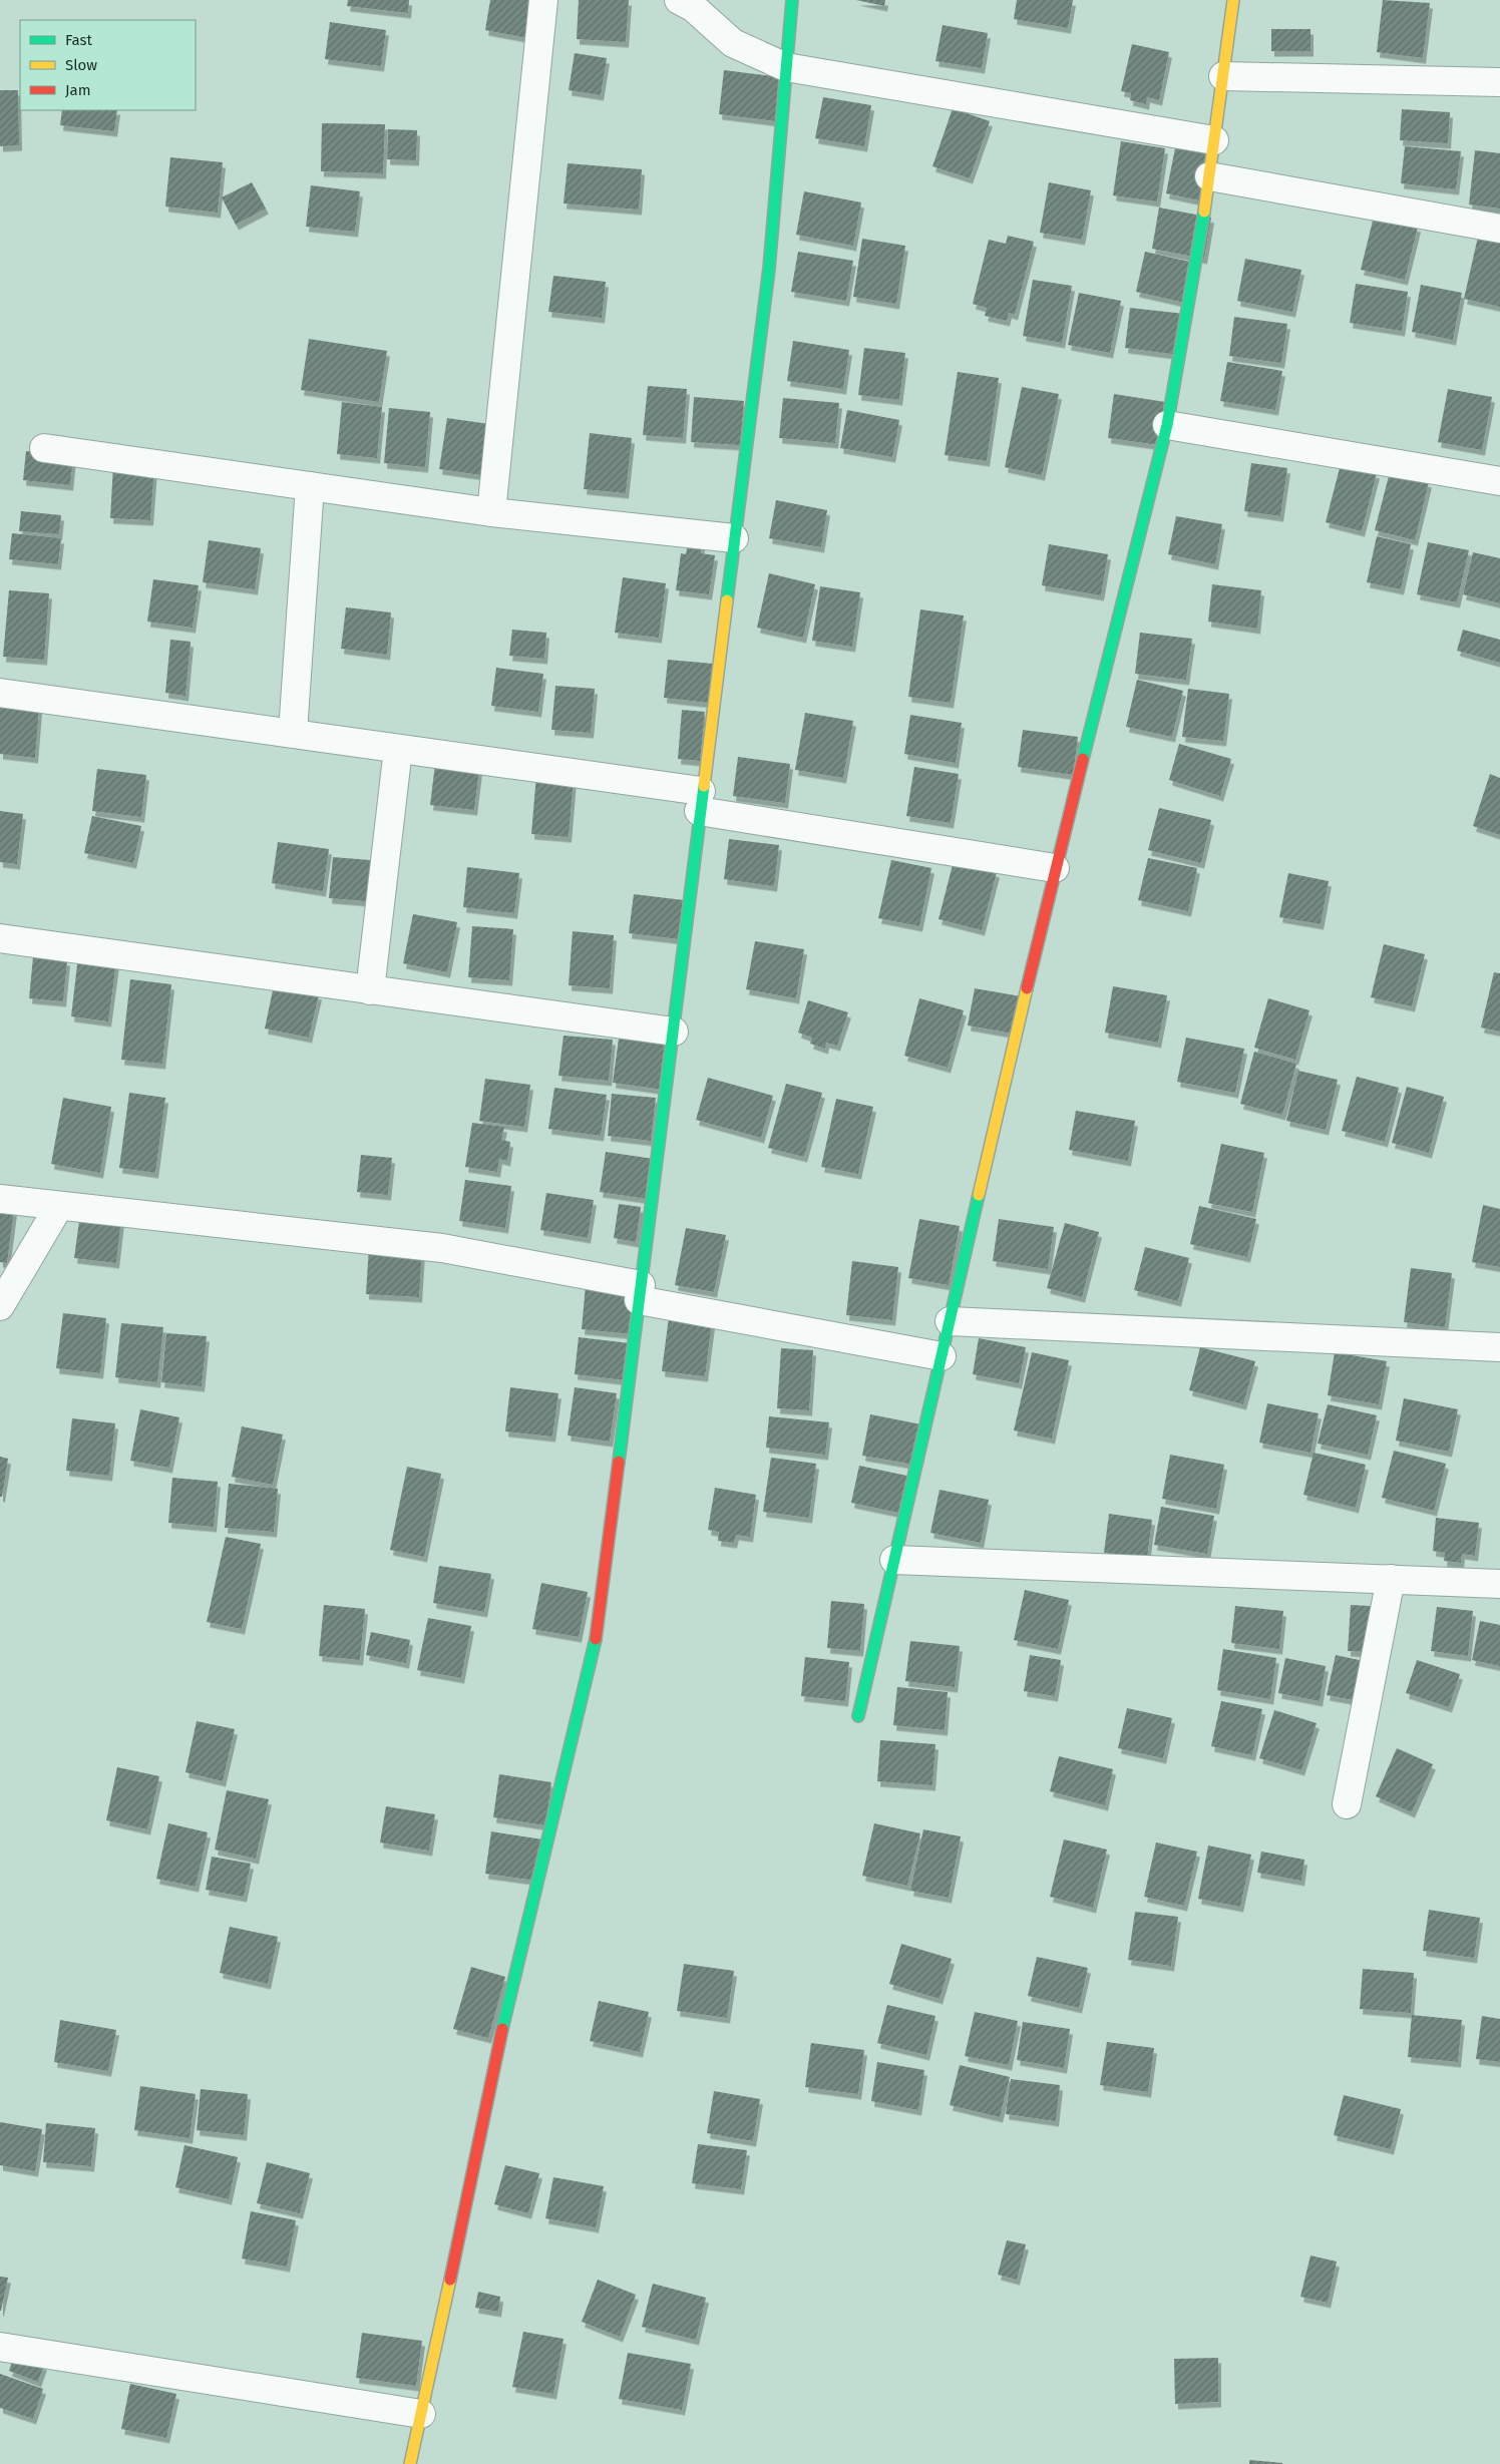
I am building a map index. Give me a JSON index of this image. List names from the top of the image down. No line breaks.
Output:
{"legend":["Fast","Slow","Jam"]}
